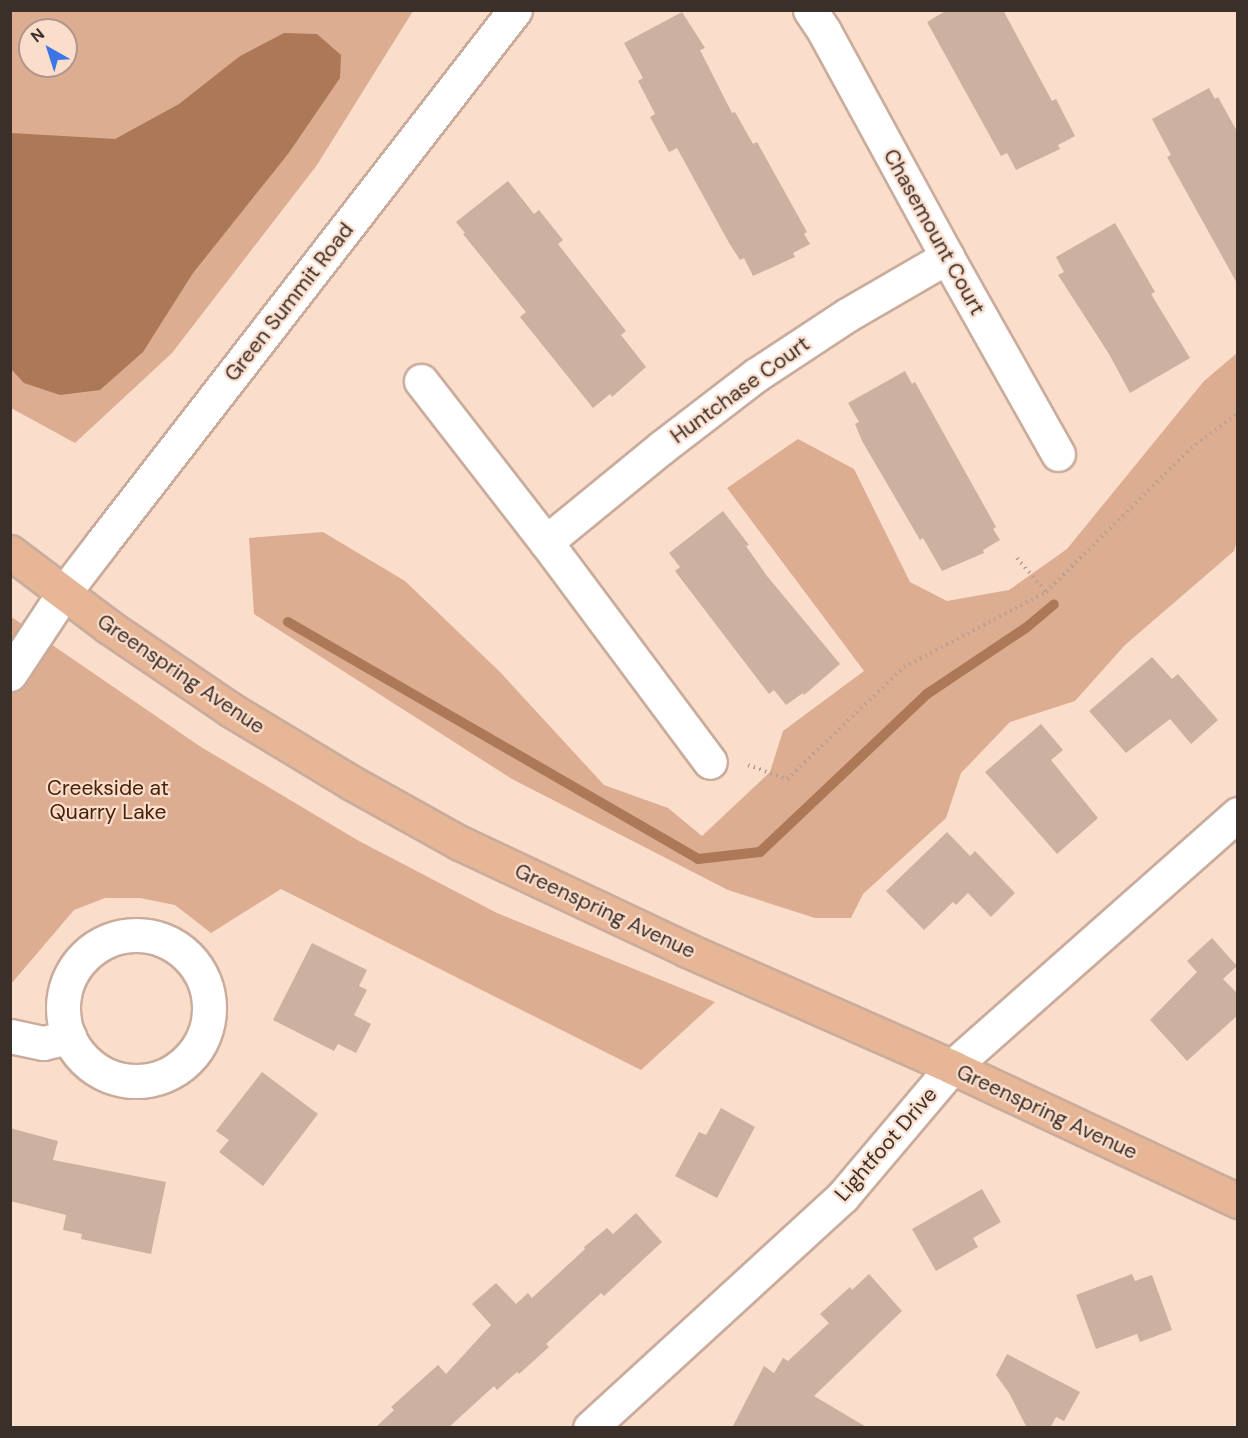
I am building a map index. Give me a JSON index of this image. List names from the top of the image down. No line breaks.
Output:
{"streets":{"main road":["Greenspring Avenue"],"street":["Chasemount Court","Green Summit Road","Huntchase Court","Lightfoot Drive"]},"crossings":[["Chasemount Court","Huntchase Court"],["Green Summit Road","Greenspring Avenue"],["Greenspring Avenue","Lightfoot Drive"]],"parks":["Creekside at Quarry Lake"],"north":"top left"}
